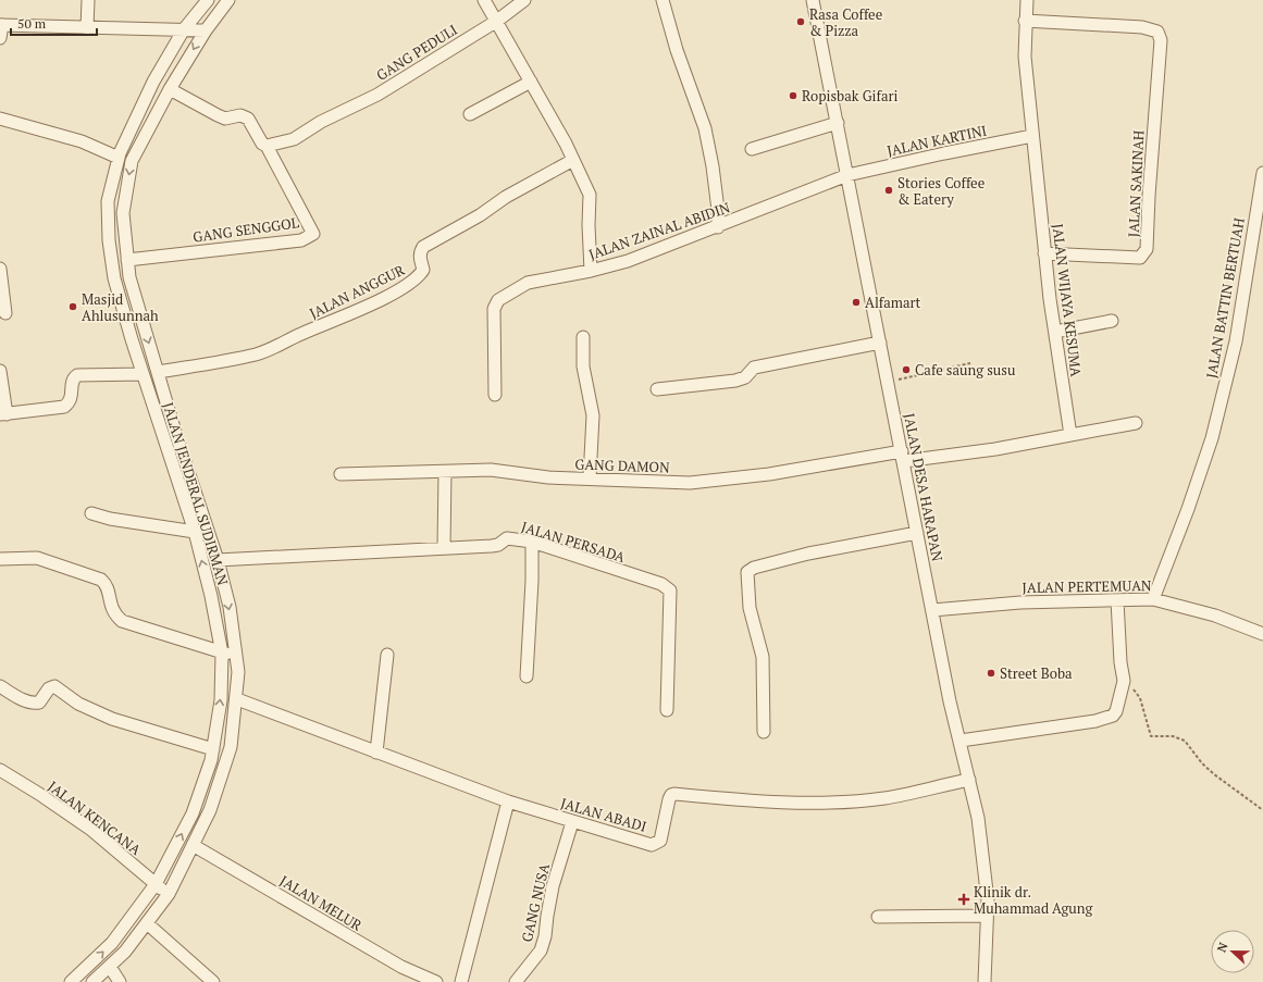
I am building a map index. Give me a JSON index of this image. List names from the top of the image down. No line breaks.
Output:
{"streets":{"street":["GANG PEDULI","JALAN KARTINI","JALAN SAKINAH","GANG SENGGOL","JALAN ZAINAL ABIDIN","JALAN ANGGUR","JALAN BATTIN BERTUAH","JALAN WIJAYA KESUMA","GANG DAMON","JALAN DESA HARAPAN","JALAN JENDERAL SUDIRMAN","JALAN PERSADA","JALAN PERTEMUAN","JALAN ABADI","JALAN KENCANA","JALAN MELUR","GANG NUSA"]},"crossings":[["GANG PEDULI","GANG SENGGOL"],["JALAN KARTINI","JALAN ZAINAL ABIDIN"],["JALAN KARTINI","JALAN WIJAYA KESUMA"],["JALAN KARTINI","JALAN DESA HARAPAN"],["JALAN SAKINAH","JALAN WIJAYA KESUMA"],["GANG SENGGOL","JALAN JENDERAL SUDIRMAN"],["JALAN ZAINAL ABIDIN","JALAN DESA HARAPAN"],["JALAN ANGGUR","JALAN JENDERAL SUDIRMAN"],["JALAN BATTIN BERTUAH","JALAN PERTEMUAN"],["GANG DAMON","JALAN DESA HARAPAN"],["JALAN DESA HARAPAN","JALAN PERTEMUAN"],["JALAN DESA HARAPAN","JALAN ABADI"],["JALAN JENDERAL SUDIRMAN","JALAN PERSADA"],["JALAN JENDERAL SUDIRMAN","JALAN ABADI"],["JALAN JENDERAL SUDIRMAN","JALAN KENCANA"],["JALAN JENDERAL SUDIRMAN","JALAN MELUR"],["JALAN ABADI","GANG NUSA"]],"places":{"other":["Rasa Coffee & Pizza","Ropisbak Gifari","Stories Coffee & Eatery","Alfamart","Masjid Ahlusunnah","Cafe saung susu","Street Boba"],"health":["Klinik dr. Muhammad Agung"]},"scale_bar":"50 m","north":"left"}
